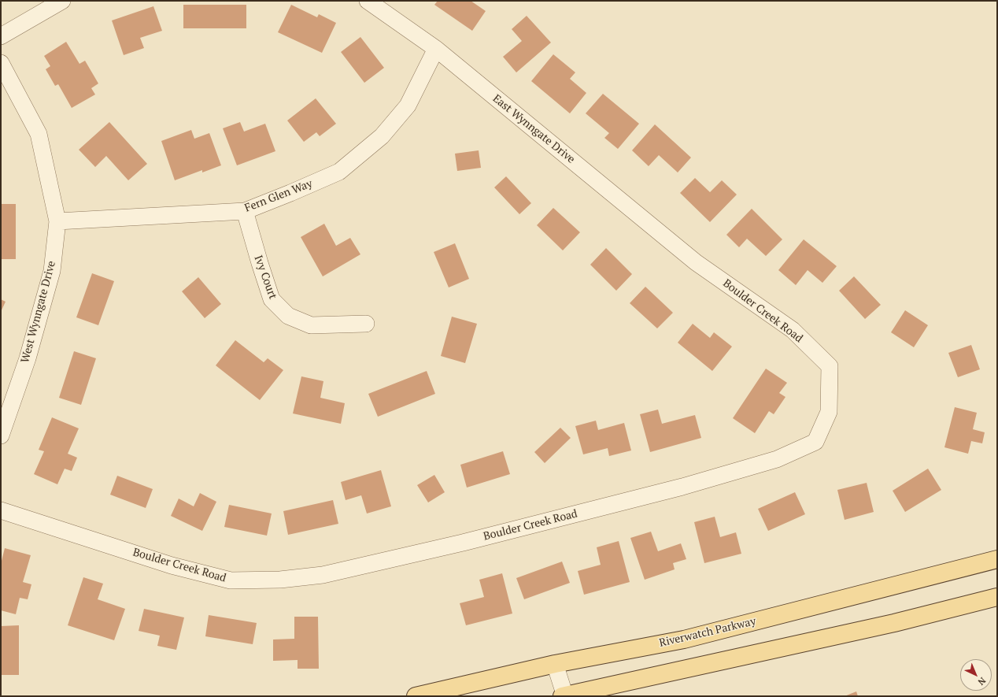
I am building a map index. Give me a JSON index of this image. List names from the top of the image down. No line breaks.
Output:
{"streets":{"main road":["Riverwatch Parkway"],"street":["East Wynngate Drive","Fern Glen Way","Ivy Court","Boulder Creek Road","West Wynngate Drive"]},"crossings":[["East Wynngate Drive","Fern Glen Way"],["East Wynngate Drive","Boulder Creek Road"],["Fern Glen Way","Ivy Court"],["Fern Glen Way","West Wynngate Drive"]],"north":"bottom right"}
